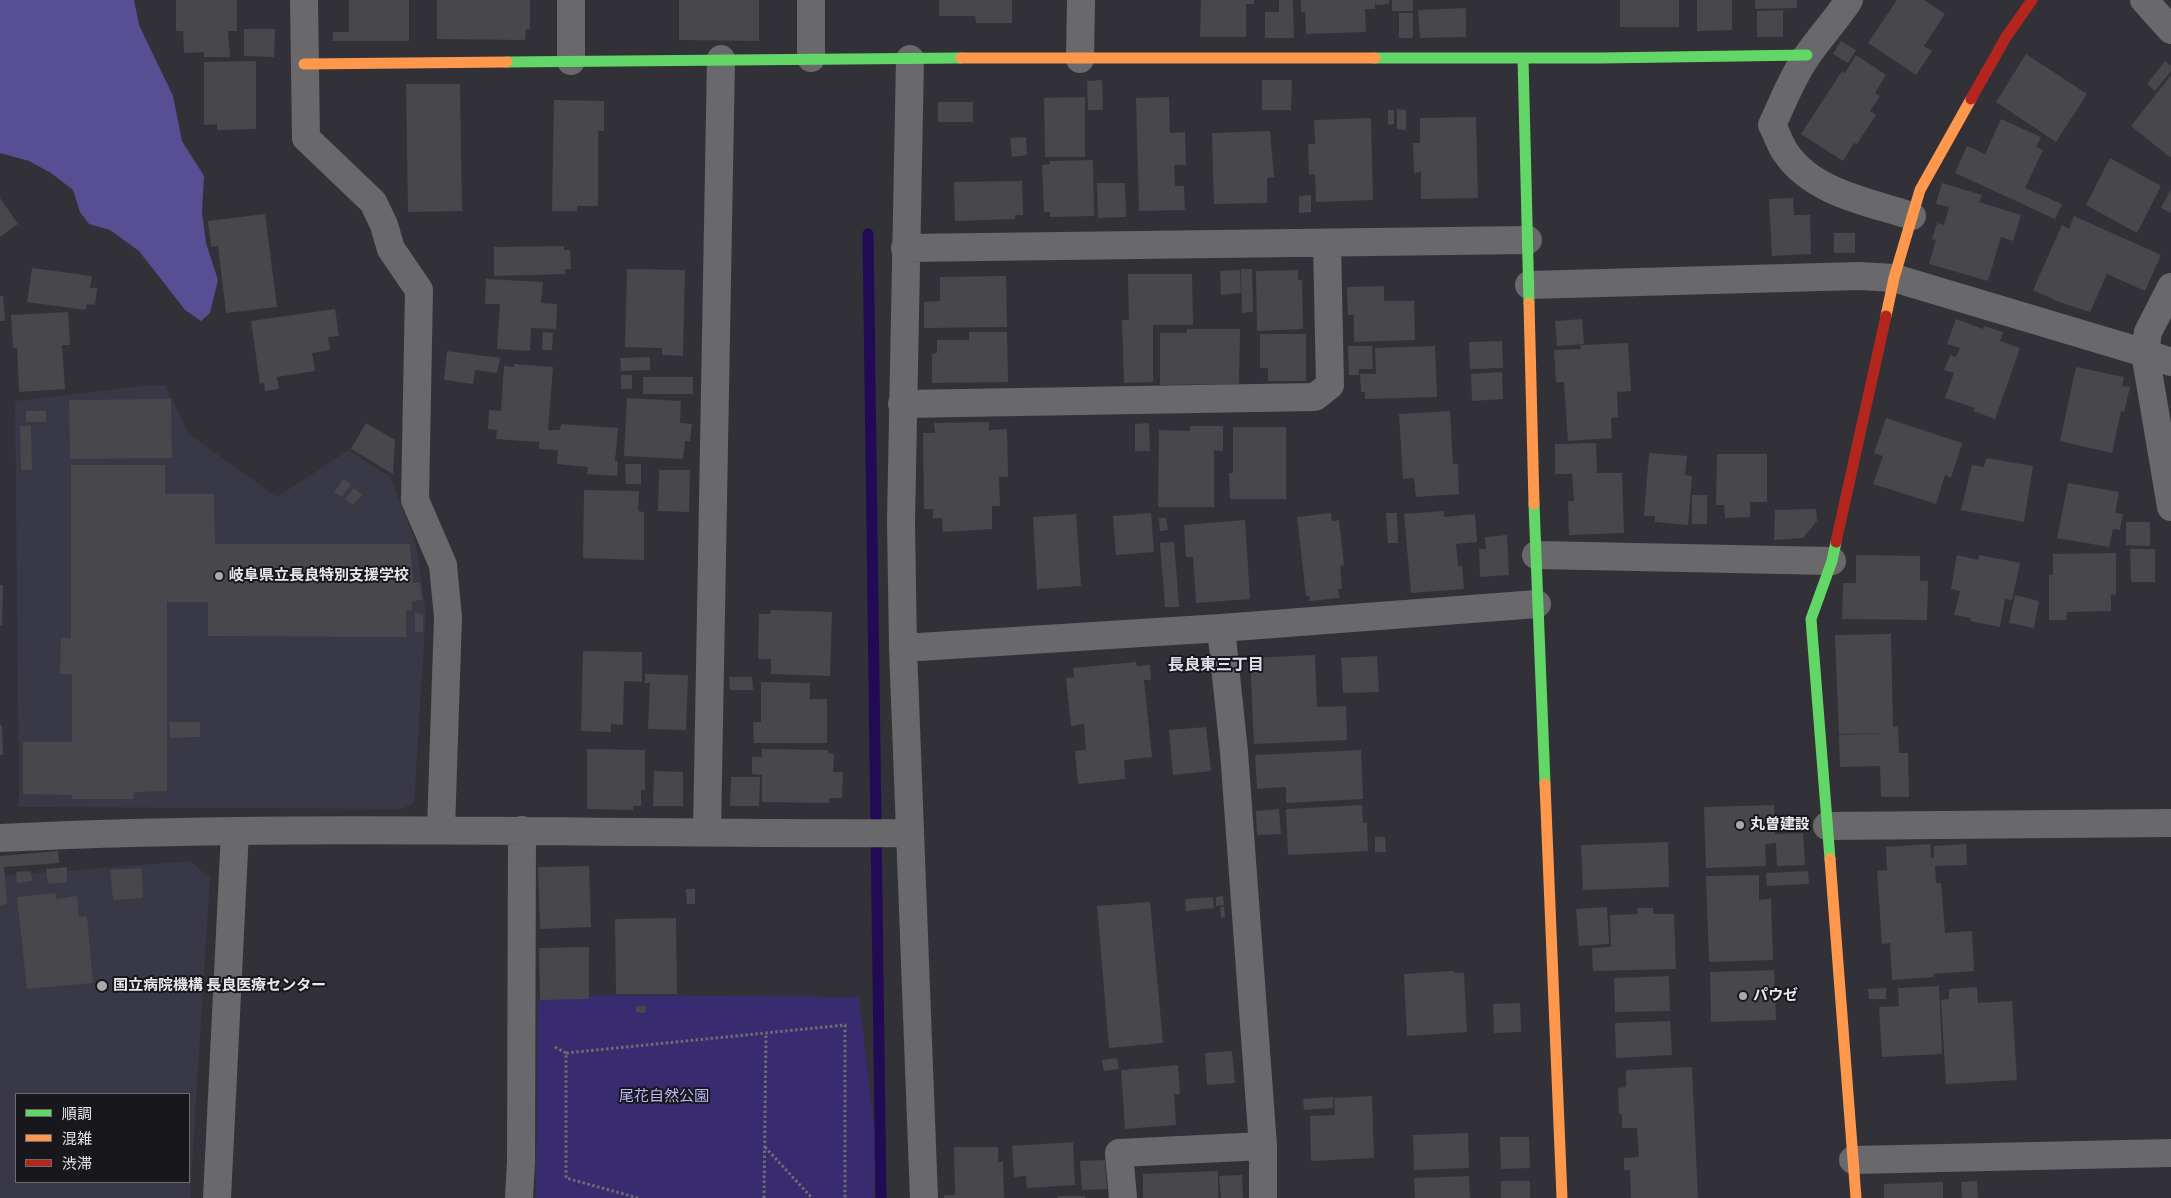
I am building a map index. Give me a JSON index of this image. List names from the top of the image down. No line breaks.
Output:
{"districts":["長良東三丁目"],"parks":["尾花自然公園"],"places":["岐阜県立長良特別支援学校","丸曽建設","国立病院機構 長良医療センター","パウゼ"],"legend":["順調","混雑","渋滞"]}
